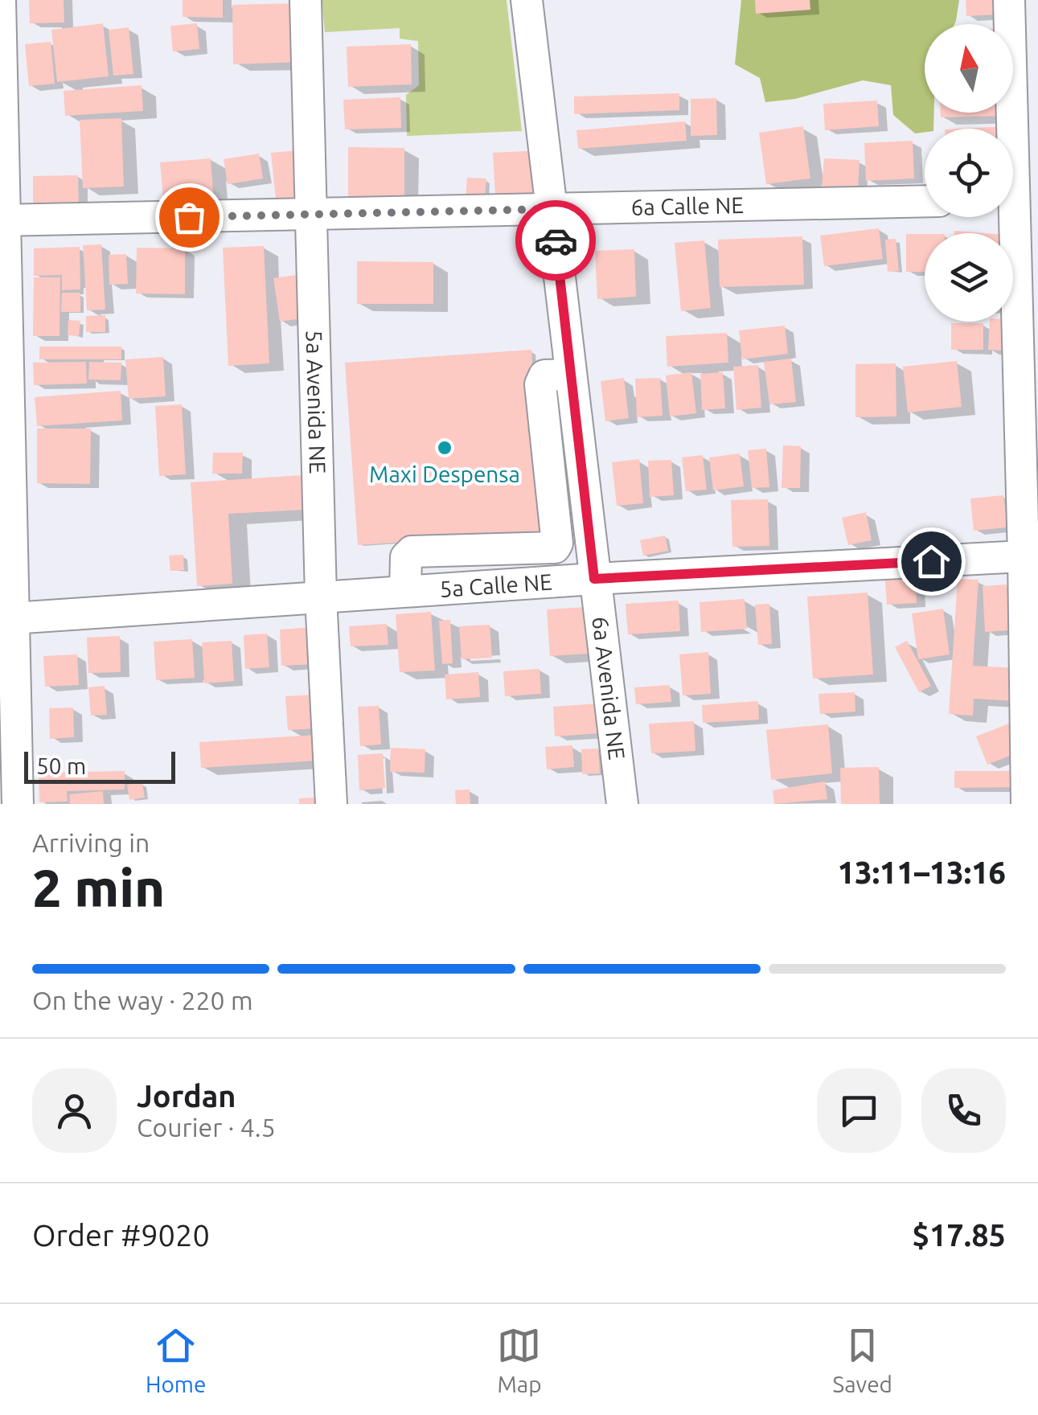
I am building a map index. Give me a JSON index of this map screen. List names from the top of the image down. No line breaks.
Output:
{"streets":{"street":["6a Calle NE","5a Avenida NE","5a Calle NE","6a Avenida NE"]},"crossings":[["6a Calle NE","5a Avenida NE"],["6a Calle NE","6a Avenida NE"],["5a Avenida NE","5a Calle NE"],["5a Calle NE","6a Avenida NE"]],"places":["Maxi Despensa"],"scale_bar":"50 m","north":"top","page":{"scale":"50 m","heading":["2 min","Arriving in","13:11–13:16"],"panel":["Jordan","Courier · 4.5","Order #9020","$17.85"],"bar":"On the way · 220 m","tabs":["Home","Map","Saved"]}}
